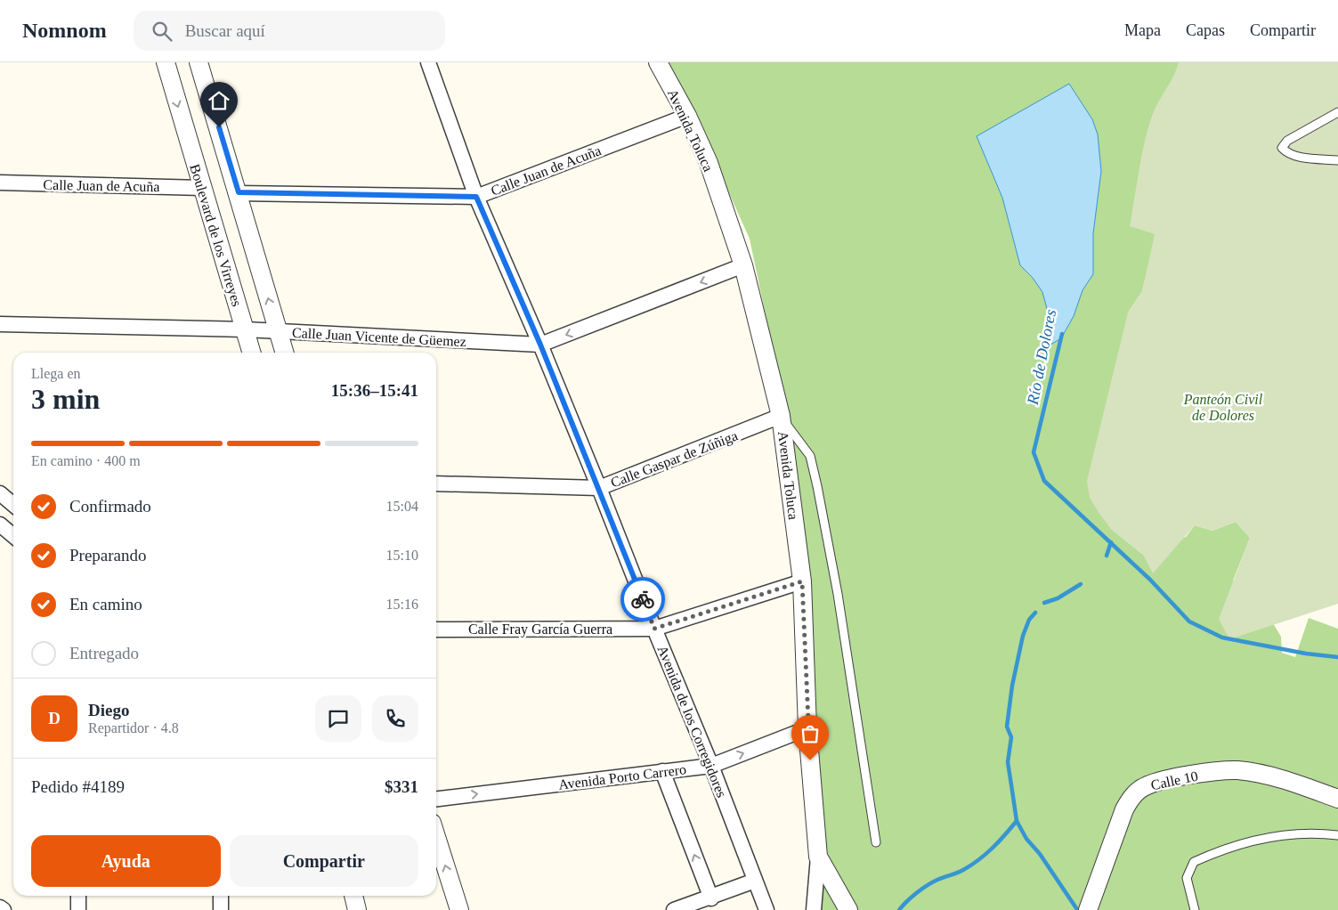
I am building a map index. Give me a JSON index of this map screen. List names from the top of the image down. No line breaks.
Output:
{"streets":{"street":["Avenida Toluca","Calle Juan de Acuña","Boulevard de los Virreyes","Calle Juan Vicente de Güemez","Calle Gaspar de Zúñiga","Calle Fray García Guerra","Avenida de los Corregidores","Avenida Porto Carrero","Calle 10"]},"crossings":[["Avenida Toluca","Calle Juan de Acuña"],["Avenida Toluca","Calle Juan Vicente de Güemez"],["Avenida Toluca","Calle Gaspar de Zúñiga"],["Avenida Toluca","Calle Fray García Guerra"],["Avenida Toluca","Avenida Porto Carrero"],["Calle Juan de Acuña","Boulevard de los Virreyes"],["Calle Juan de Acuña","Avenida de los Corregidores"],["Boulevard de los Virreyes","Calle Juan Vicente de Güemez"],["Calle Juan Vicente de Güemez","Avenida de los Corregidores"],["Calle Gaspar de Zúñiga","Avenida de los Corregidores"],["Calle Fray García Guerra","Avenida de los Corregidores"],["Avenida de los Corregidores","Avenida Porto Carrero"]],"one_way":["Avenida Porto Carrero"],"water":["Río de Dolores"],"parks":["Panteón Civil de Dolores"],"page":{"header":"Nomnom","search":"Buscar aquí","nav":["Mapa","Capas","Compartir"],"heading":["3 min","Llega en","15:36–15:41"],"panel":["Diego","Repartidor · 4.8","Pedido #4189","$331"],"bar":"En camino · 400 m","list":[["Confirmado","15:04"],["Preparando","15:10"],["En camino","15:16"],"Entregado"],"round":"D","buttons":["Ayuda","Compartir"]}}
